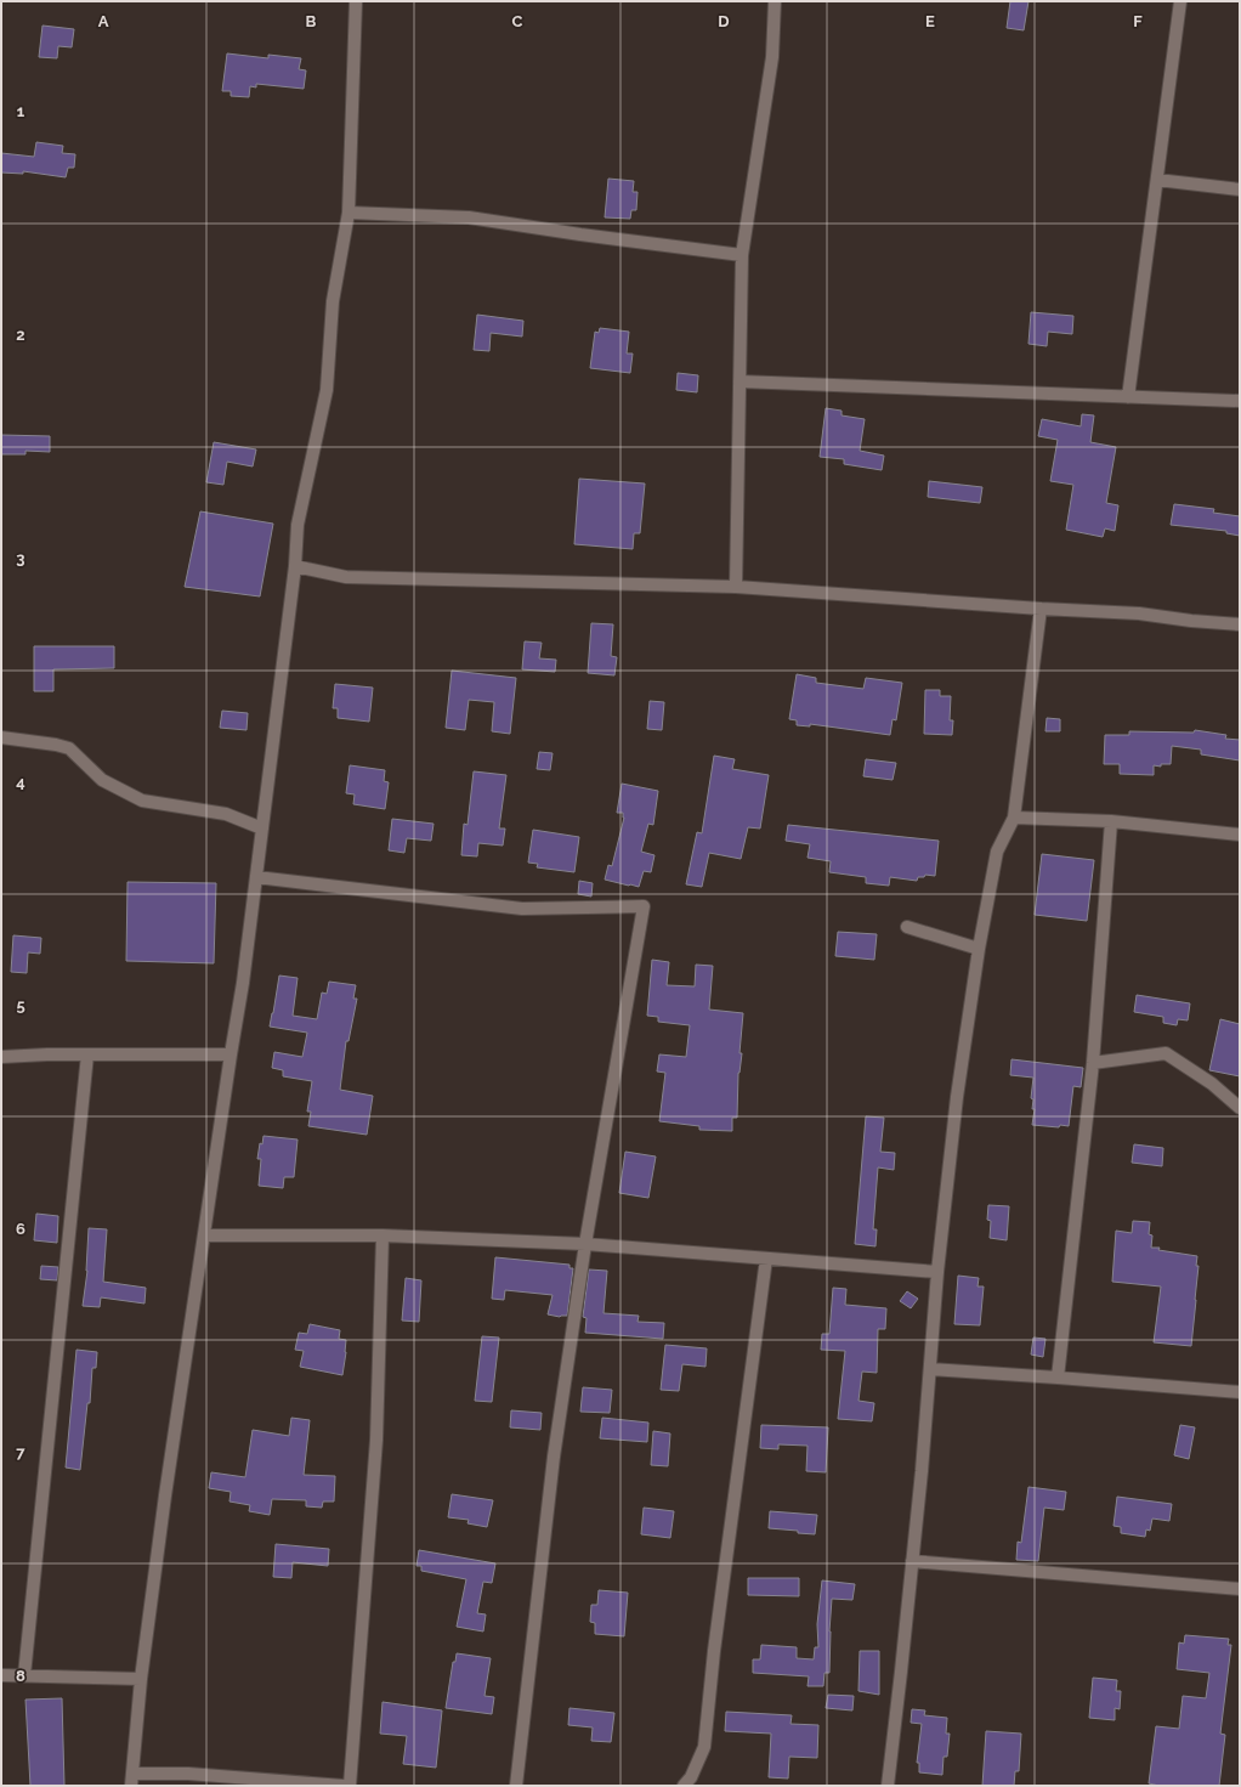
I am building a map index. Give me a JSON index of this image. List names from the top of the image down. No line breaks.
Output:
{"grid":{"columns":["A","B","C","D","E","F"],"rows":["1","2","3","4","5","6","7","8"]}}
